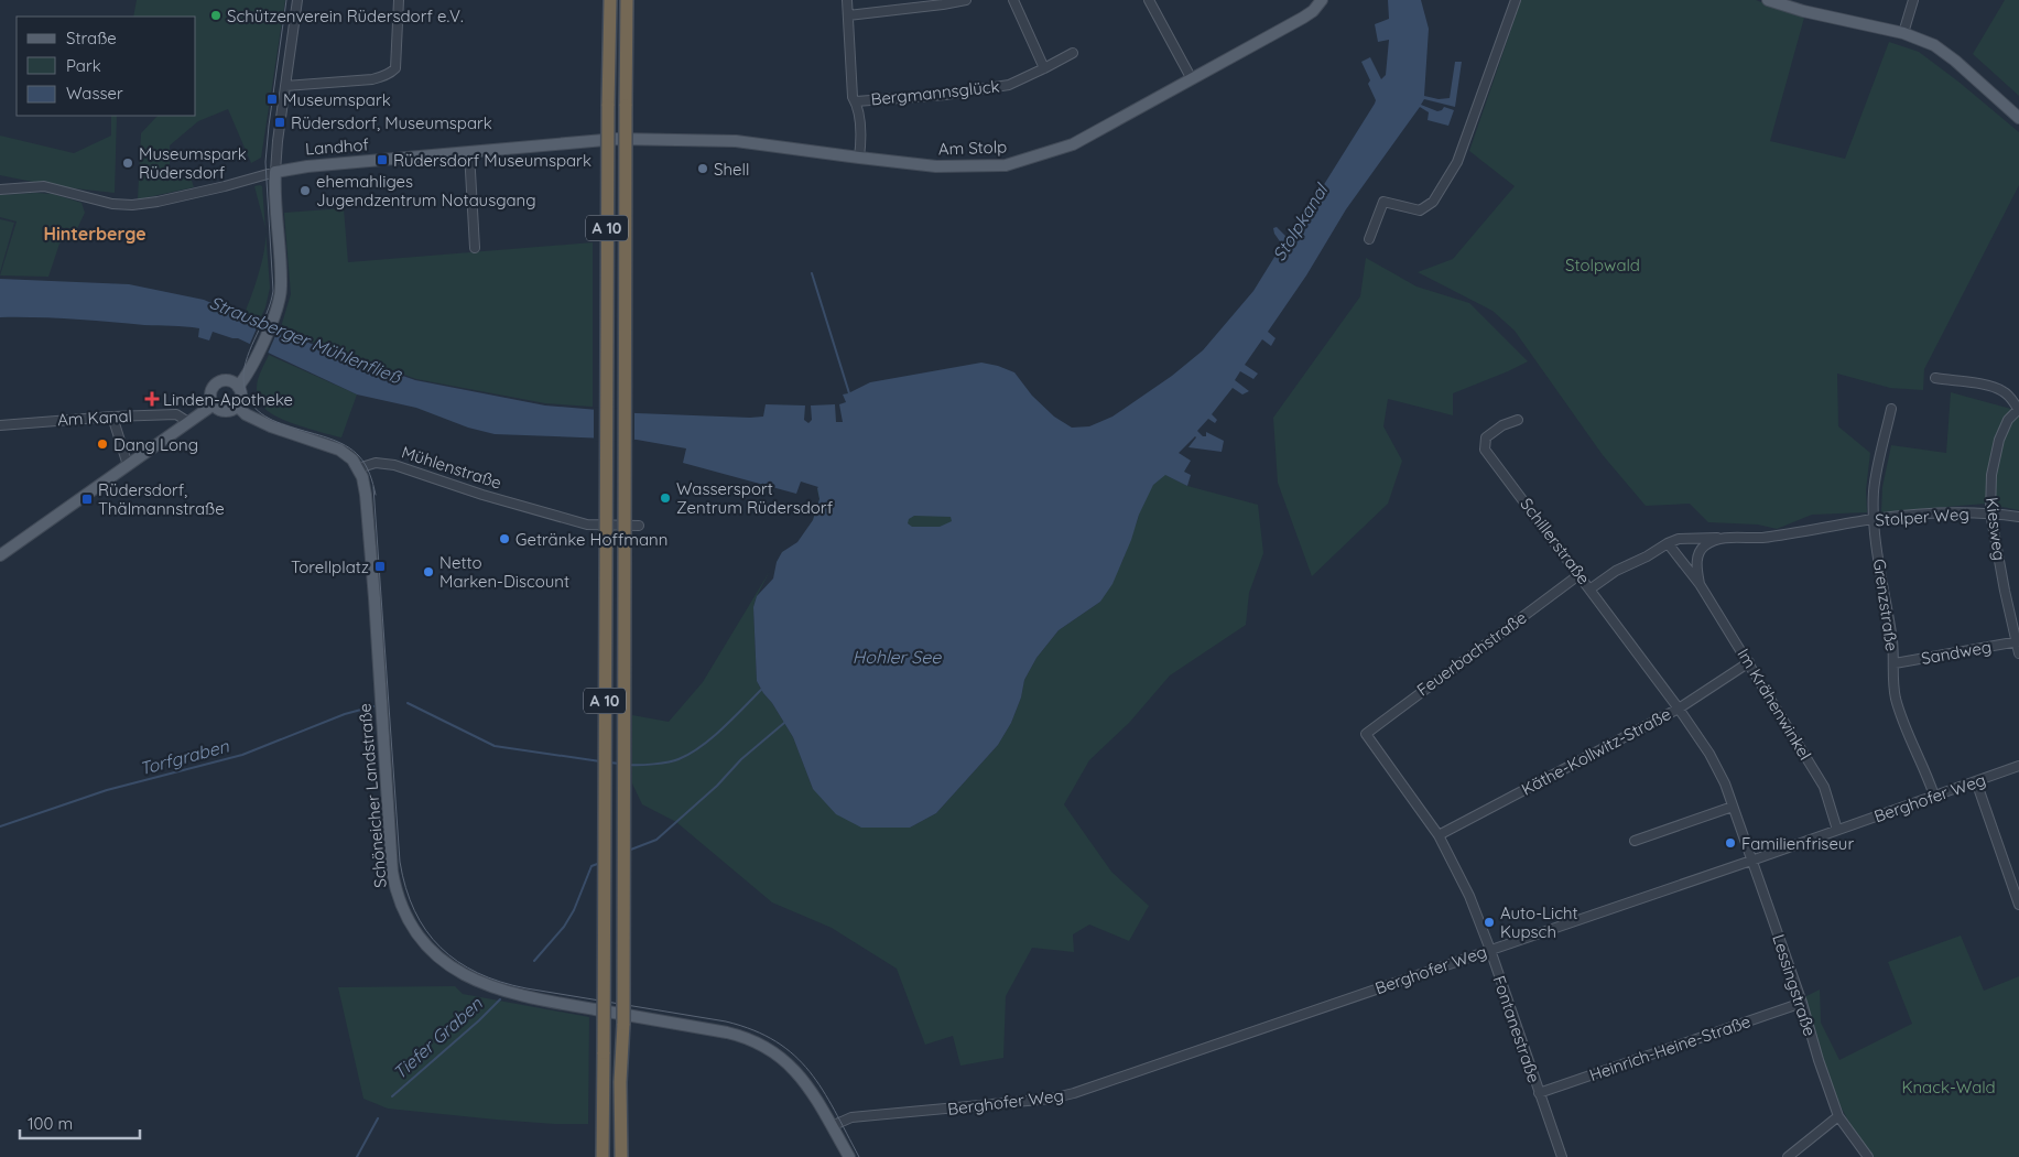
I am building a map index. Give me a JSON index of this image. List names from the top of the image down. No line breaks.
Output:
{"streets":{"highway":["A 10"],"main road":["Landhof","Am Stolp","Schöneicher Landstraße"],"street":["Bergmannsglück","Am Kanal","Mühlenstraße","Stolper Weg","Kiesweg","Schillerstraße","Grenzstraße","Sandweg","Feuerbachstraße","Im Krähenwinkel","Käthe-Kollwitz-Straße","Berghofer Weg","Lessingstraße","Fontanestraße","Heinrich-Heine-Straße"]},"crossings":[["Bergmannsglück","Am Stolp"],["Landhof","Am Stolp"],["Mühlenstraße","Schöneicher Landstraße"],["Stolper Weg","Kiesweg"],["Stolper Weg","Grenzstraße"],["Stolper Weg","Im Krähenwinkel"],["Kiesweg","Sandweg"],["Schillerstraße","Feuerbachstraße"],["Schillerstraße","Im Krähenwinkel"],["Schillerstraße","Lessingstraße"],["Grenzstraße","Sandweg"],["Grenzstraße","Berghofer Weg"],["Feuerbachstraße","Fontanestraße"],["Im Krähenwinkel","Käthe-Kollwitz-Straße"],["Im Krähenwinkel","Berghofer Weg"],["Käthe-Kollwitz-Straße","Lessingstraße"],["Käthe-Kollwitz-Straße","Fontanestraße"],["Schöneicher Landstraße","Berghofer Weg"],["Berghofer Weg","Lessingstraße"],["Berghofer Weg","Fontanestraße"],["Lessingstraße","Heinrich-Heine-Straße"],["Fontanestraße","Heinrich-Heine-Straße"]],"districts":["Hinterberge"],"water":["Stolpkanal","Strausberger Mühlenfließ","Hohler See","Torfgraben","Tiefer Graben"],"parks":["Stolpwald","Knack-Wald"],"places":{"other":["Schützenverein Rüdersdorf e.V.","Museumspark Rüdersdorf","Shell","ehemahliges Jugendzentrum Notausgang","Dang Long","Wassersport Zentrum Rüdersdorf","Getränke Hoffmann","Netto Marken-Discount","Familienfriseur","Auto-Licht Kupsch"],"transit":["Museumspark","Rüdersdorf, Museumspark","Rüdersdorf Museumspark","Rüdersdorf, Thälmannstraße","Torellplatz"],"health":["Linden-Apotheke"]},"legend":["Straße","Park","Wasser"],"scale_bar":"100 m"}
